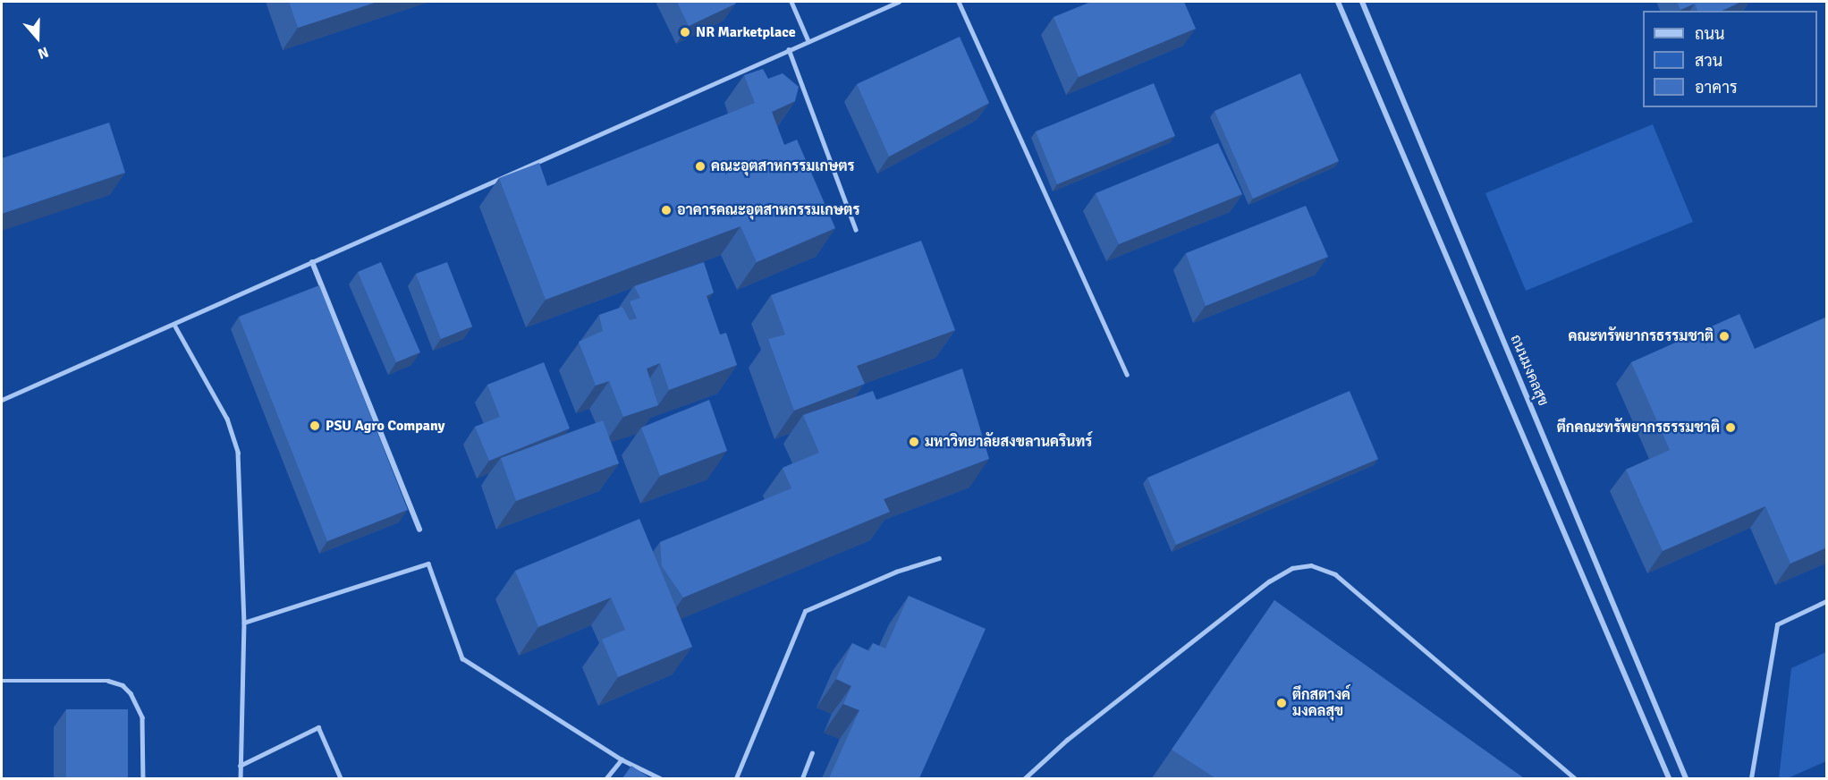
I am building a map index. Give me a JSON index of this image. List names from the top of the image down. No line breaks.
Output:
{"streets":{"street":["ถนนมงคลสุข"]},"places":["NR Marketplace","คณะอุตสาหกรรมเกษตร","อาคารคณะอุตสาหกรรมเกษตร","คณะทรัพยากรธรรมชาติ","PSU Agro Company","ตึกคณะทรัพยากรธรรมชาติ","มหาวิทยาลัยสงขลานครินทร์","ตึกสตางค์ มงคลสุข"],"legend":["ถนน","สวน","อาคาร"],"north":"bottom"}
